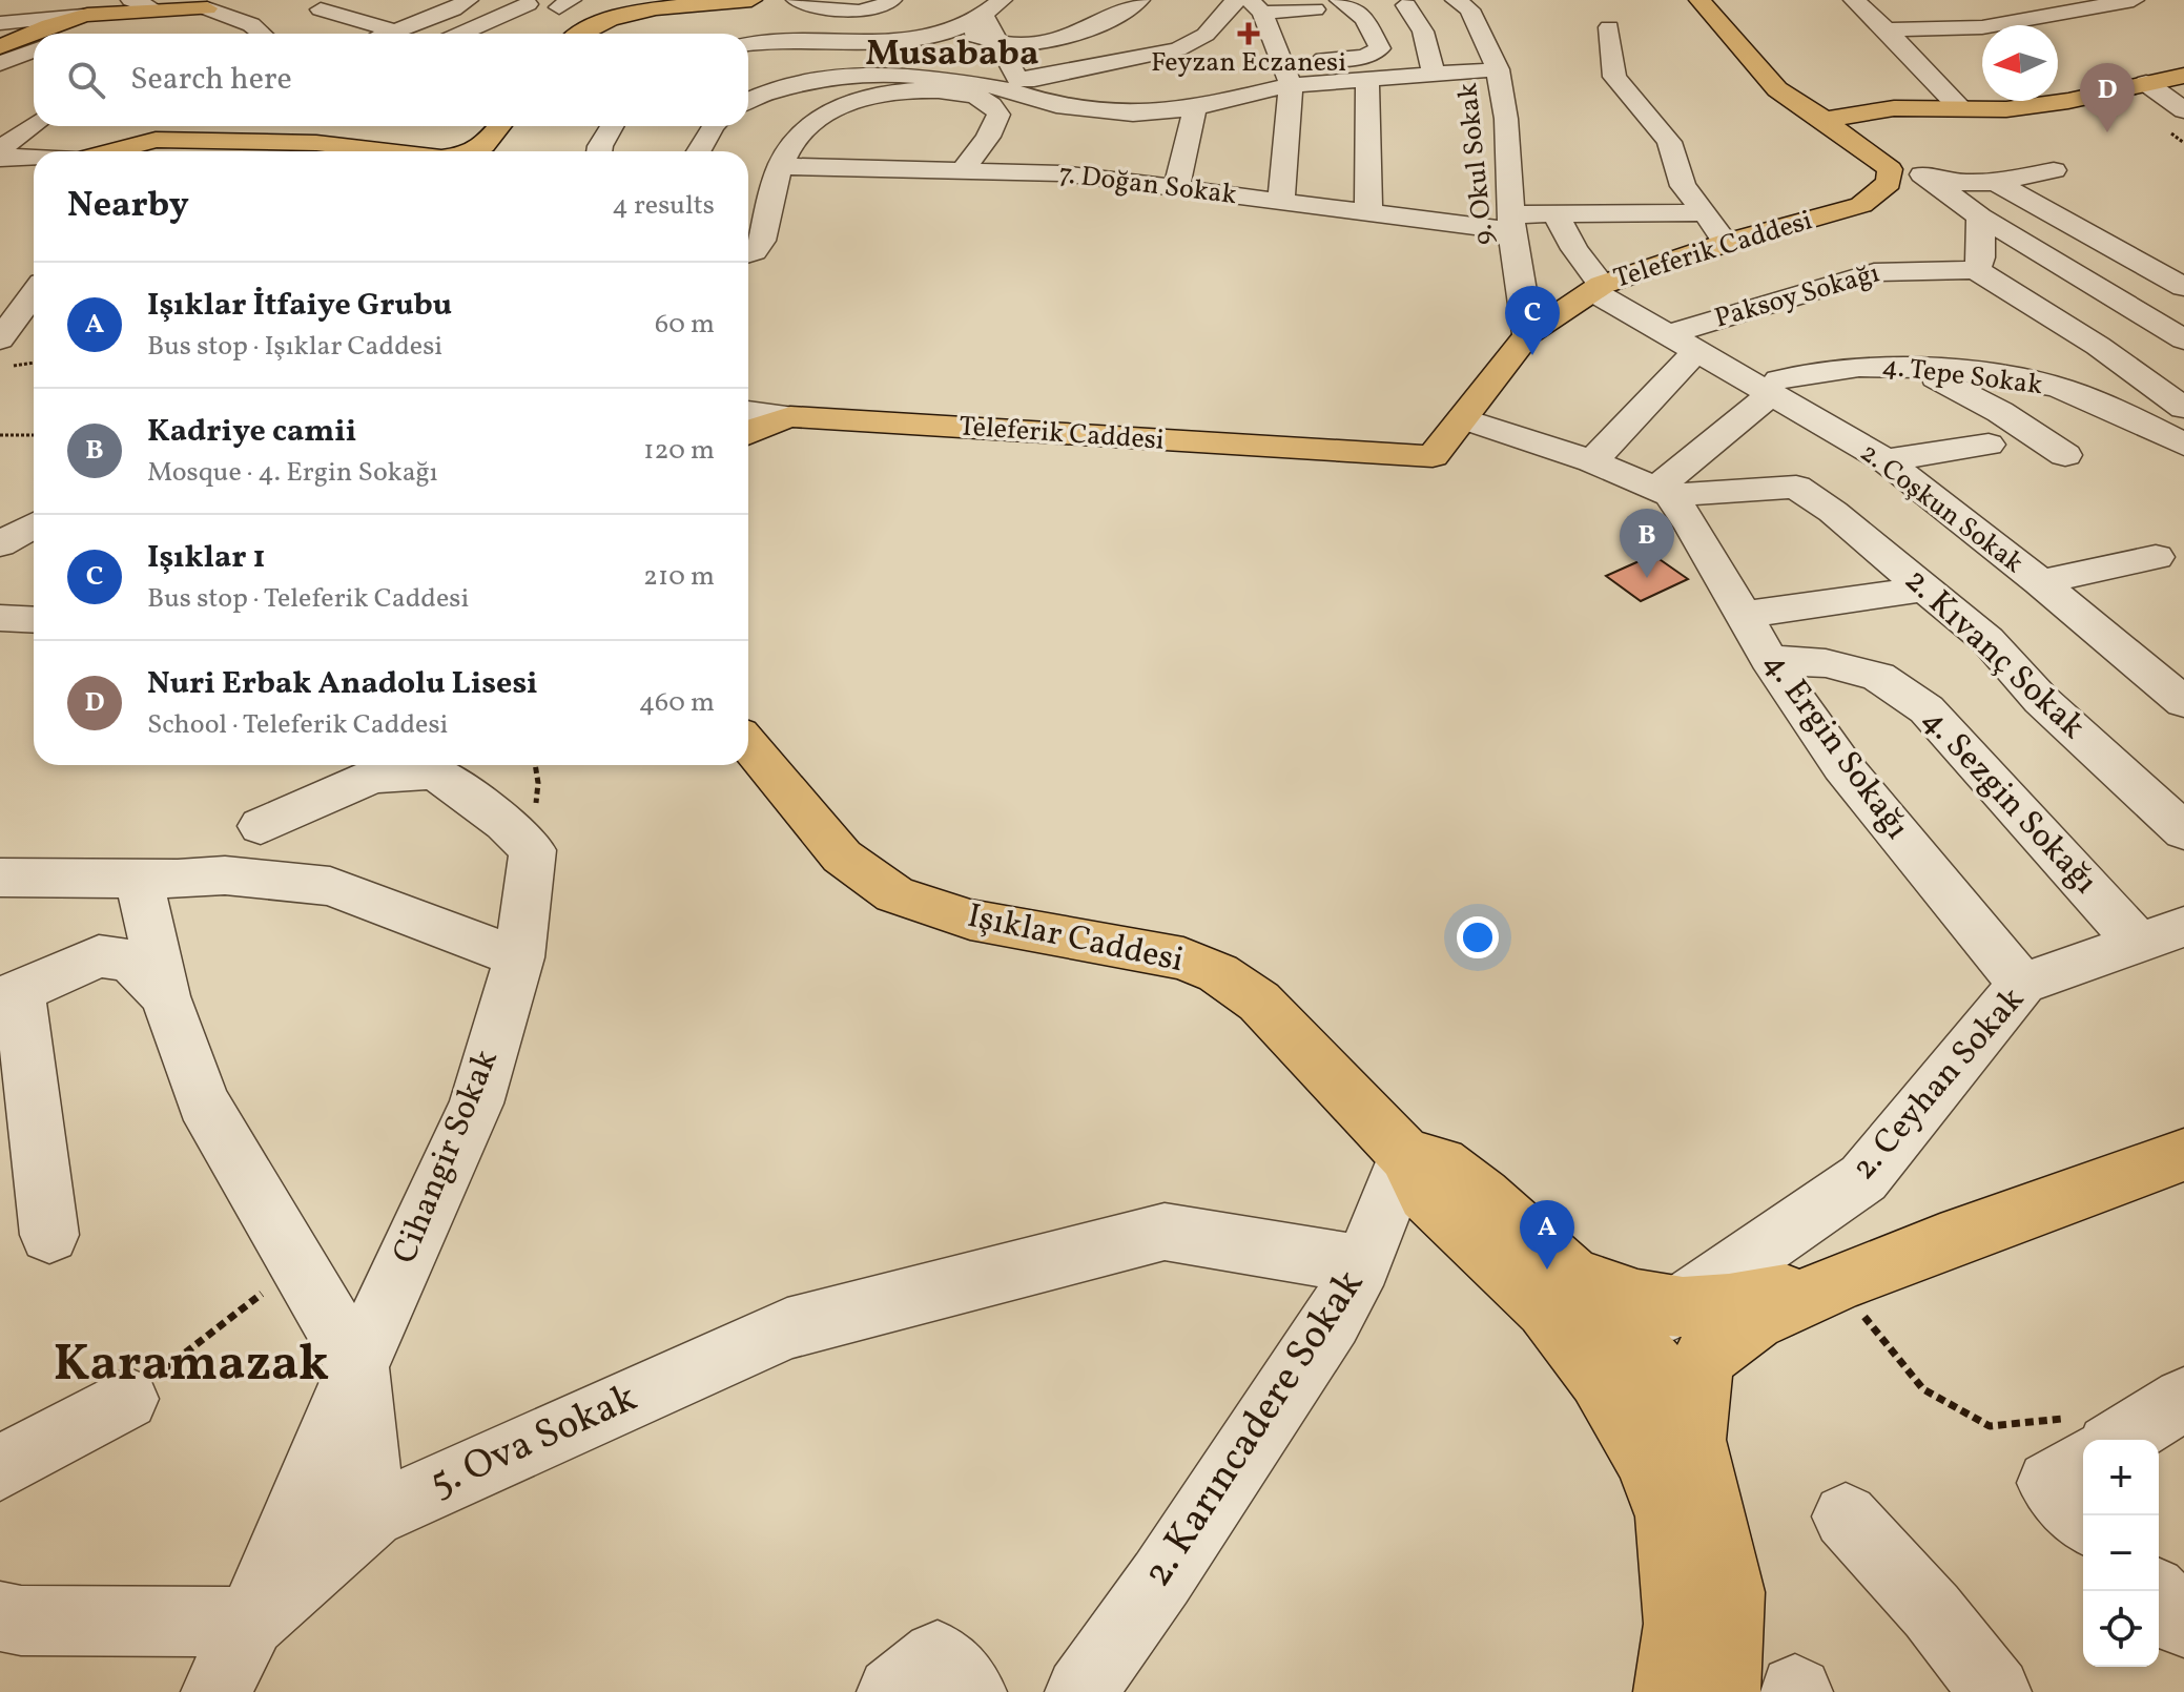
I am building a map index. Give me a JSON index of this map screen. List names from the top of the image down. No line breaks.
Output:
{"streets":{"main road":["Teleferik Caddesi","Işıklar Caddesi"],"street":["9. Okul Sokak","7. Doğan Sokak","Paksoy Sokağı","4. Tepe Sokak","2. Coşkun Sokak","2. Kıvanç Sokak","4. Ergin Sokağı","4. Sezgin Sokağı","2. Ceyhan Sokak","Cihangir Sokak","2. Karıncadere Sokak","5. Ova Sokak"]},"crossings":[["9. Okul Sokak","7. Doğan Sokak"],["9. Okul Sokak","Teleferik Caddesi"],["Teleferik Caddesi","2. Coşkun Sokak"],["Paksoy Sokağı","2. Coşkun Sokak"],["4. Tepe Sokak","2. Coşkun Sokak"],["2. Kıvanç Sokak","4. Ergin Sokağı"],["4. Ergin Sokağı","4. Sezgin Sokağı"],["4. Ergin Sokağı","2. Ceyhan Sokak"],["4. Sezgin Sokağı","2. Ceyhan Sokak"],["Işıklar Caddesi","2. Ceyhan Sokak"],["Işıklar Caddesi","2. Karıncadere Sokak"],["Cihangir Sokak","5. Ova Sokak"],["2. Karıncadere Sokak","5. Ova Sokak"]],"districts":["Musababa","Karamazak"],"places":{"health":["Feyzan Eczanesi"]},"north":"left","page":{"search":"Search here","pins":["D","C","B","A"],"heading":["Nearby","4 results"],"list":[{"mark":"A","name":"Işıklar İtfaiye Grubu","note":"Bus stop · Işıklar Caddesi","value":"60 m"},{"mark":"B","name":"Kadriye camii","note":"Mosque · 4. Ergin Sokağı","value":"120 m"},{"mark":"C","name":"Işıklar 1","note":"Bus stop · Teleferik Caddesi","value":"210 m"},{"mark":"D","name":"Nuri Erbak Anadolu Lisesi","note":"School · Teleferik Caddesi","value":"460 m"}],"map_buttons":["+","−"]}}
